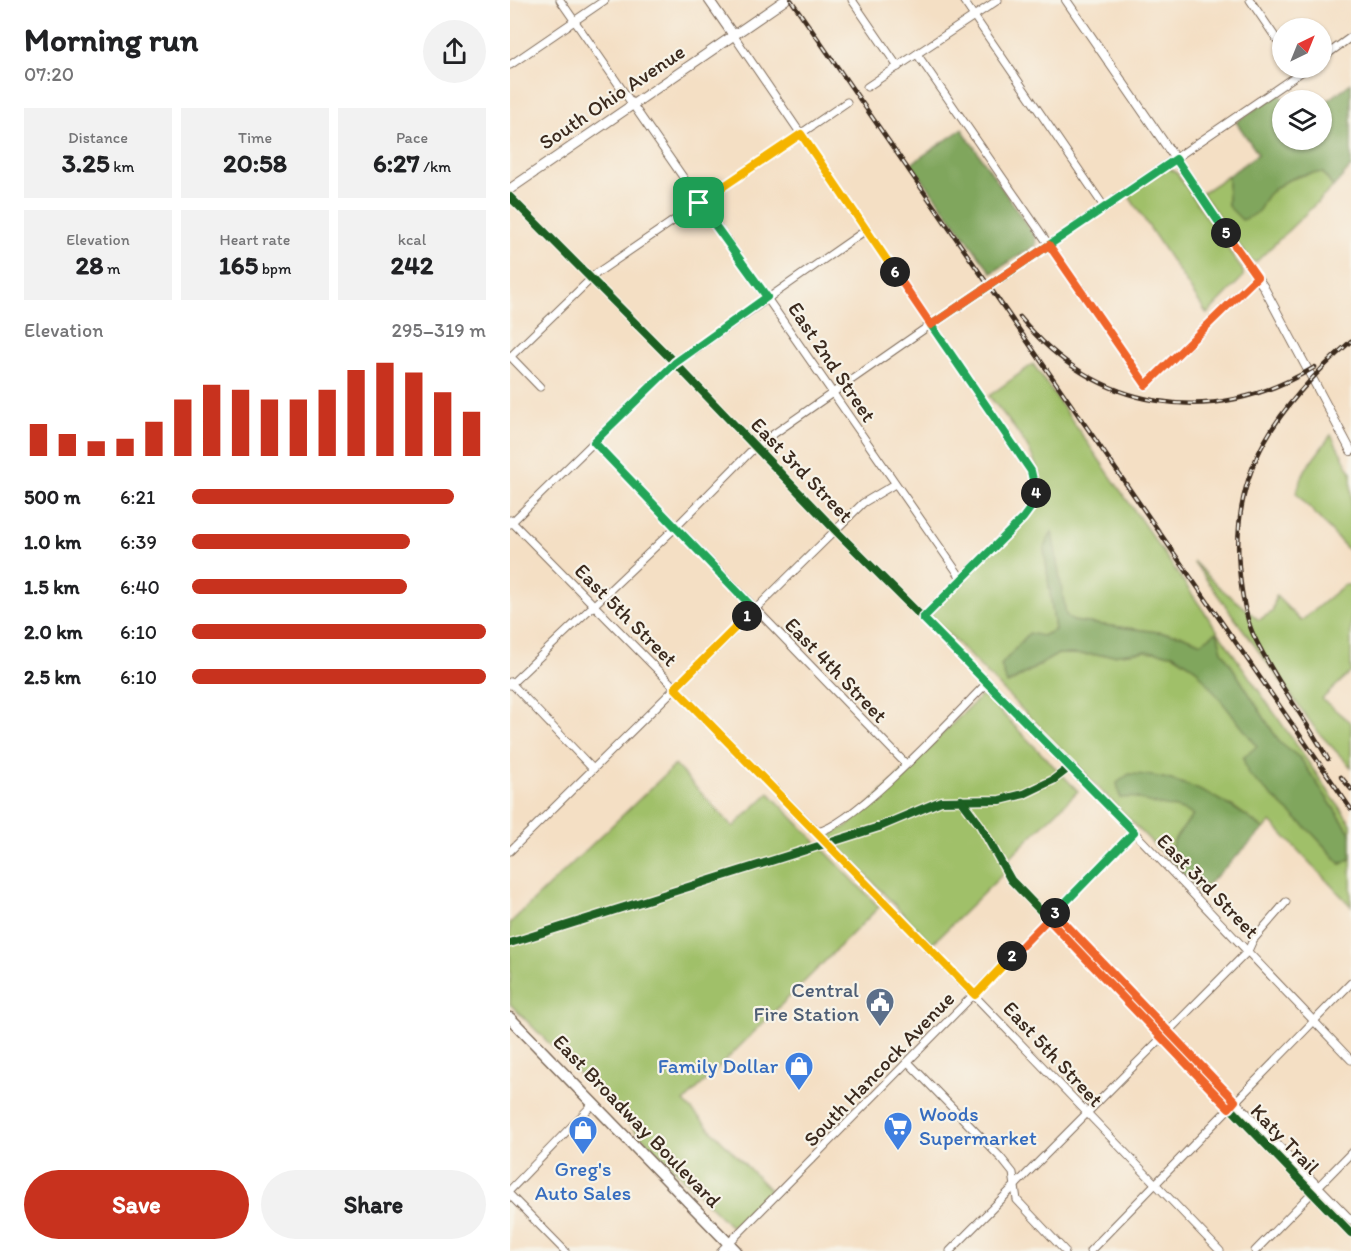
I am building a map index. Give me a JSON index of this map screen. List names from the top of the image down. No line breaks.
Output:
{"streets":{"highway":["East Broadway Boulevard"],"main road":["South Ohio Avenue"],"street":["East 2nd Street","East 3rd Street","East 5th Street","East 4th Street","South Hancock Avenue"],"cycle path":["Katy Trail"]},"crossings":[["South Ohio Avenue","East 2nd Street"],["East 3rd Street","South Hancock Avenue"],["East 5th Street","South Hancock Avenue"],["South Hancock Avenue","East Broadway Boulevard"]],"places":{"public building":["Central Fire Station"],"shop":["Family Dollar","Greg's Auto Sales"],"supermarket":["Woods Supermarket"]},"north":"top right","page":{"heading":["Morning run","07:20"],"stats":[["Distance","3.25 km"],["Time","20:58"],["Pace","6:27 /km"],["Elevation","28 m"],["Heart rate","165 bpm"],["kcal","242"]],"pins":["5","6","4","1","3","2"],"chart":["Elevation","295–319 m"],"list":[{"name":"500 m","note":"6:21"},{"name":"1.0 km","note":"6:39"},{"name":"1.5 km","note":"6:40"},{"name":"2.0 km","note":"6:10"},{"name":"2.5 km","note":"6:10"}],"buttons":["Save","Share"]}}
